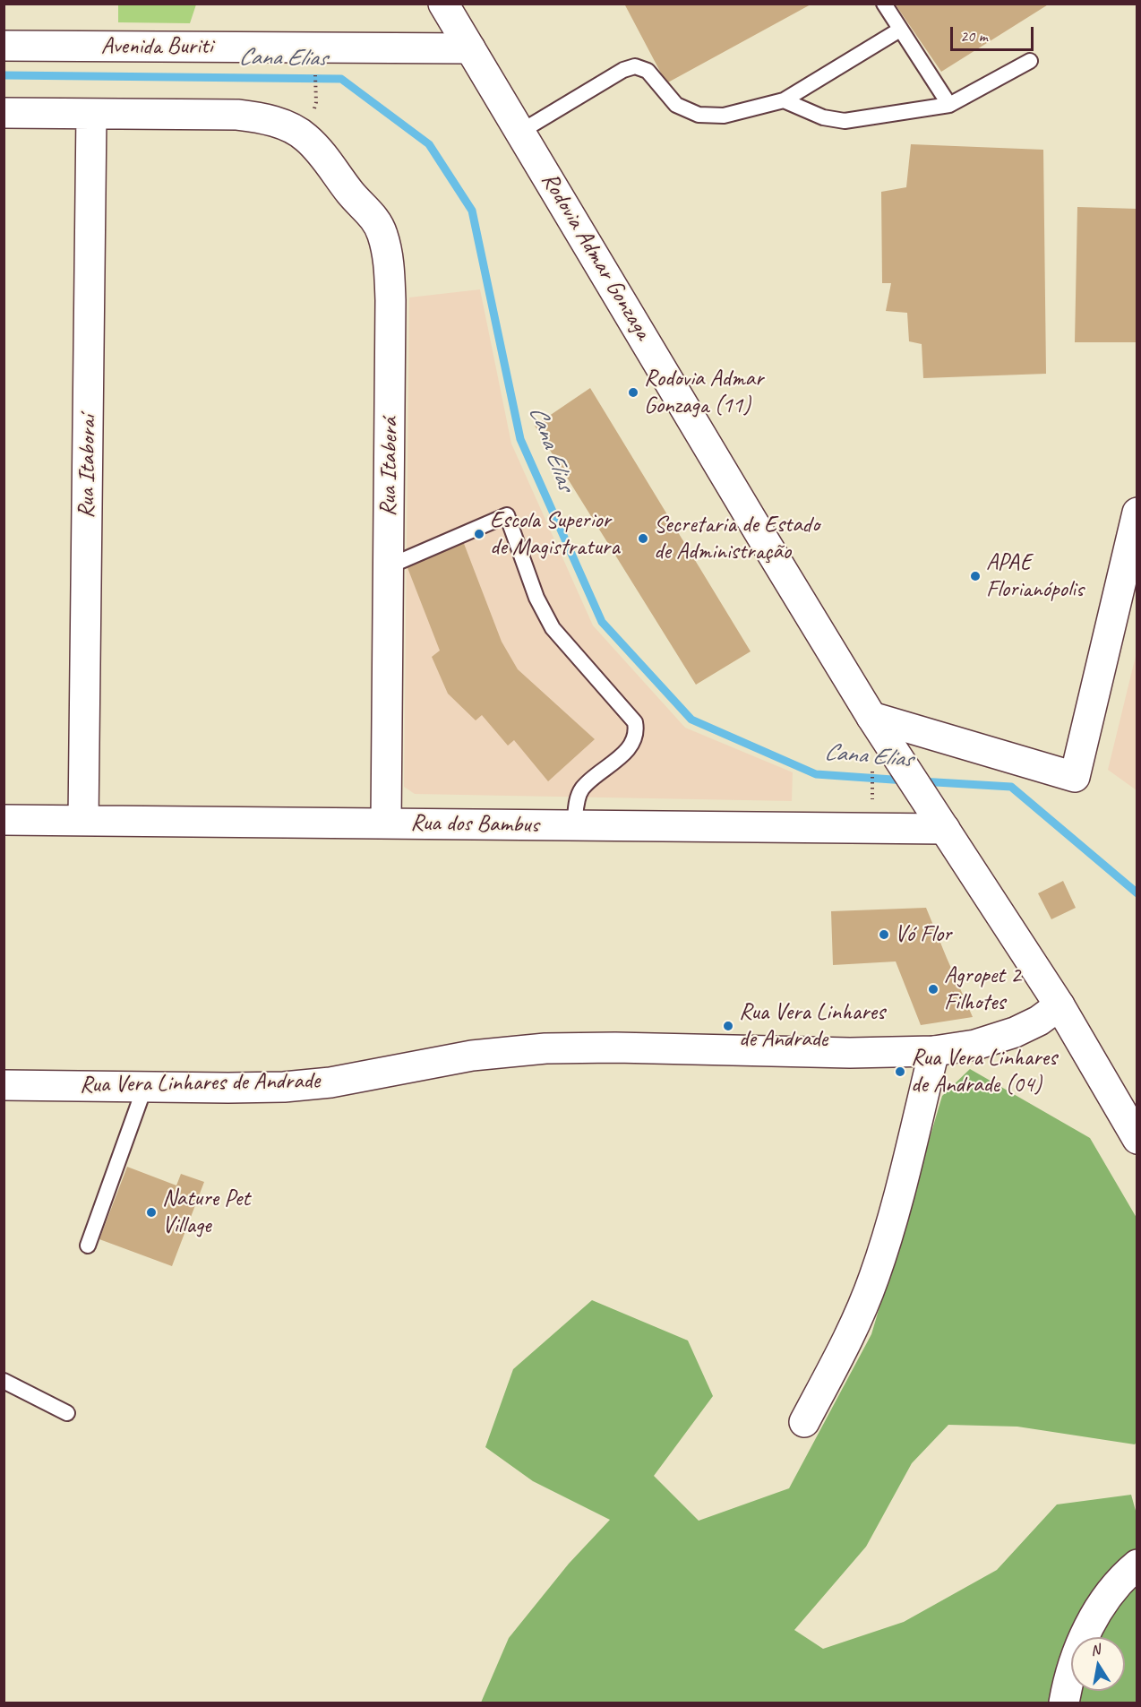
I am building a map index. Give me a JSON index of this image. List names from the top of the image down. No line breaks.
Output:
{"streets":{"street":["Avenida Buriti","Rodovia Admar Gonzaga","Rua Itaboraí","Rua Itaberá","Rua dos Bambus","Rua Vera Linhares de Andrade"]},"crossings":[["Avenida Buriti","Rodovia Admar Gonzaga"],["Rodovia Admar Gonzaga","Rua dos Bambus"],["Rodovia Admar Gonzaga","Rua Vera Linhares de Andrade"],["Rua Itaboraí","Rua Itaberá"],["Rua Itaboraí","Rua dos Bambus"],["Rua Itaberá","Rua dos Bambus"]],"water":["Cana Elias"],"places":["Rodovia Admar Gonzaga (11)","Escola Superior de Magistratura","Secretaria de Estado de Administração","APAE Florianópolis","Vó Flor","Agropet 2 Filhotes","Rua Vera Linhares de Andrade","Rua Vera Linhares de Andrade (04)","Nature Pet Village"],"scale_bar":"20 m","north":"top"}
